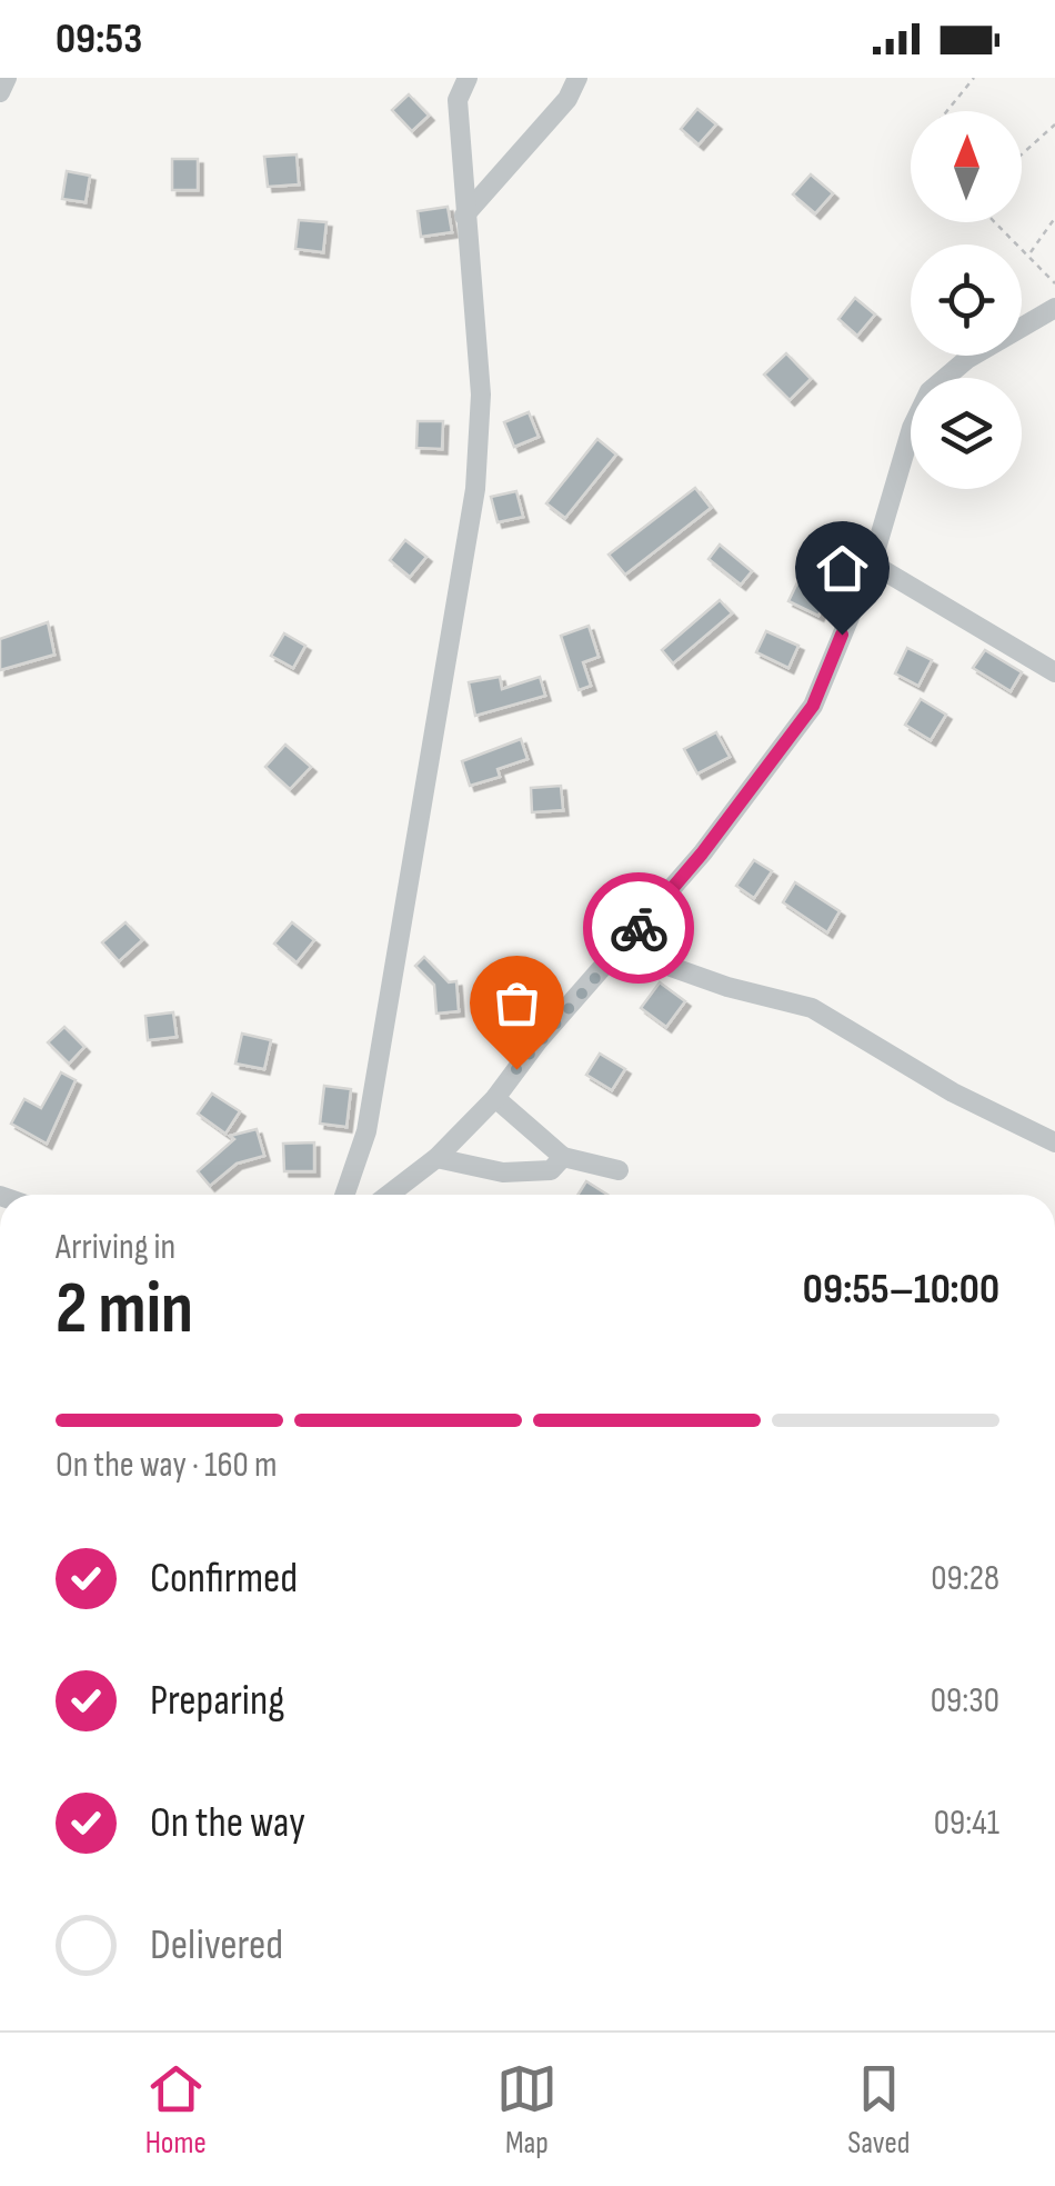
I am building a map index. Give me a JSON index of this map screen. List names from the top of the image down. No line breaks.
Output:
{"north":"top","page":{"status":"09:53","heading":["2 min","Arriving in","09:55–10:00"],"bar":"On the way · 160 m","list":[["Confirmed","09:28"],["Preparing","09:30"],["On the way","09:41"],"Delivered"],"tabs":["Home","Map","Saved"]}}
